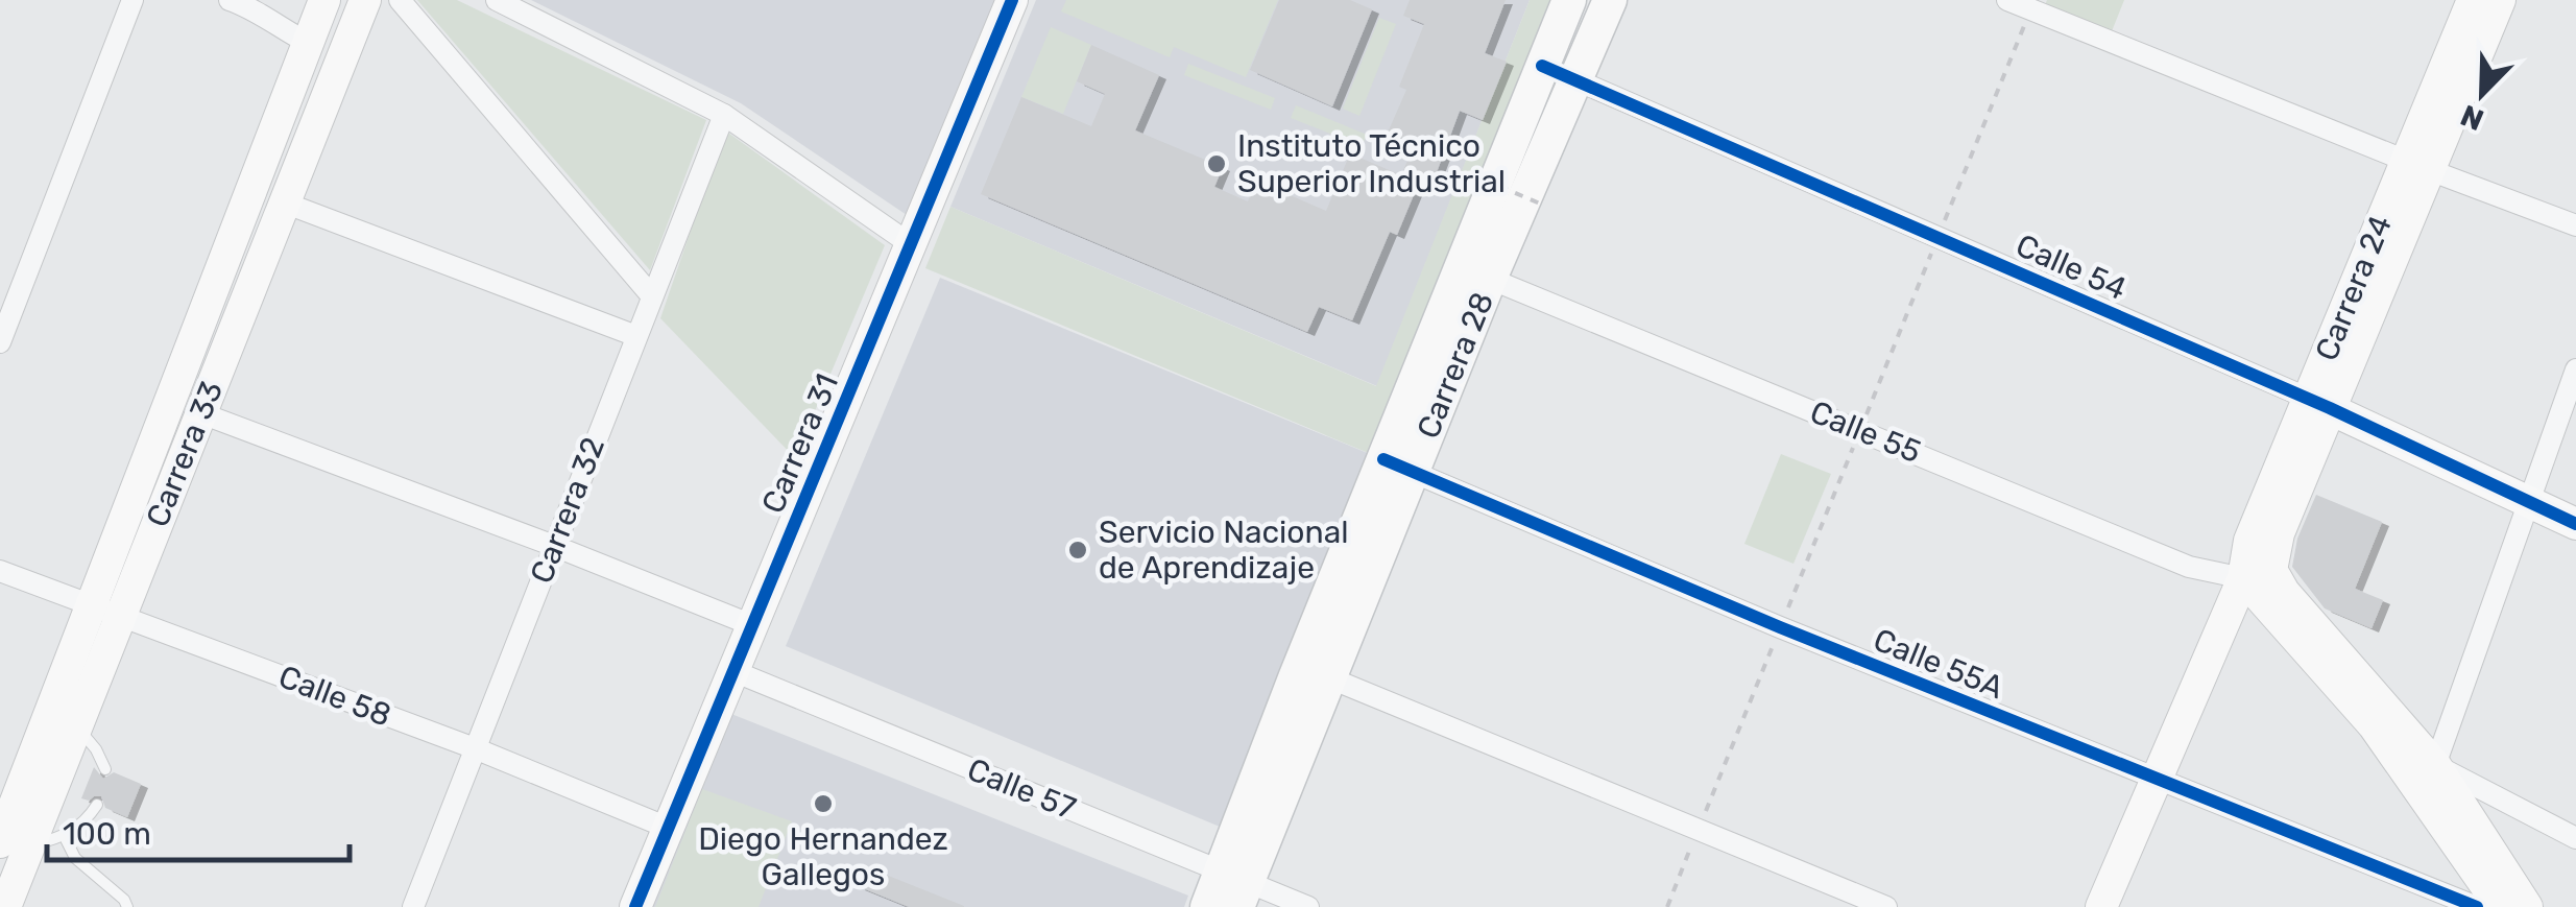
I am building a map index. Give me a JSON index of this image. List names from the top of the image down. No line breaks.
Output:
{"streets":{"main road":["Carrera 28"],"street":["Calle 54","Carrera 24","Calle 55","Carrera 31","Carrera 33","Carrera 32","Calle 55A","Calle 58","Calle 57"]},"crossings":[["Calle 54","Carrera 24"],["Calle 54","Carrera 28"],["Carrera 24","Calle 55"],["Carrera 24","Calle 55A"],["Carrera 28","Calle 55"],["Carrera 28","Calle 55A"],["Carrera 28","Calle 57"],["Carrera 31","Calle 58"],["Carrera 31","Calle 57"],["Carrera 33","Calle 58"],["Carrera 32","Calle 58"]],"places":["Instituto Técnico Superior Industrial","Servicio Nacional de Aprendizaje","Diego Hernandez Gallegos"],"scale_bar":"100 m","north":"bottom left"}
